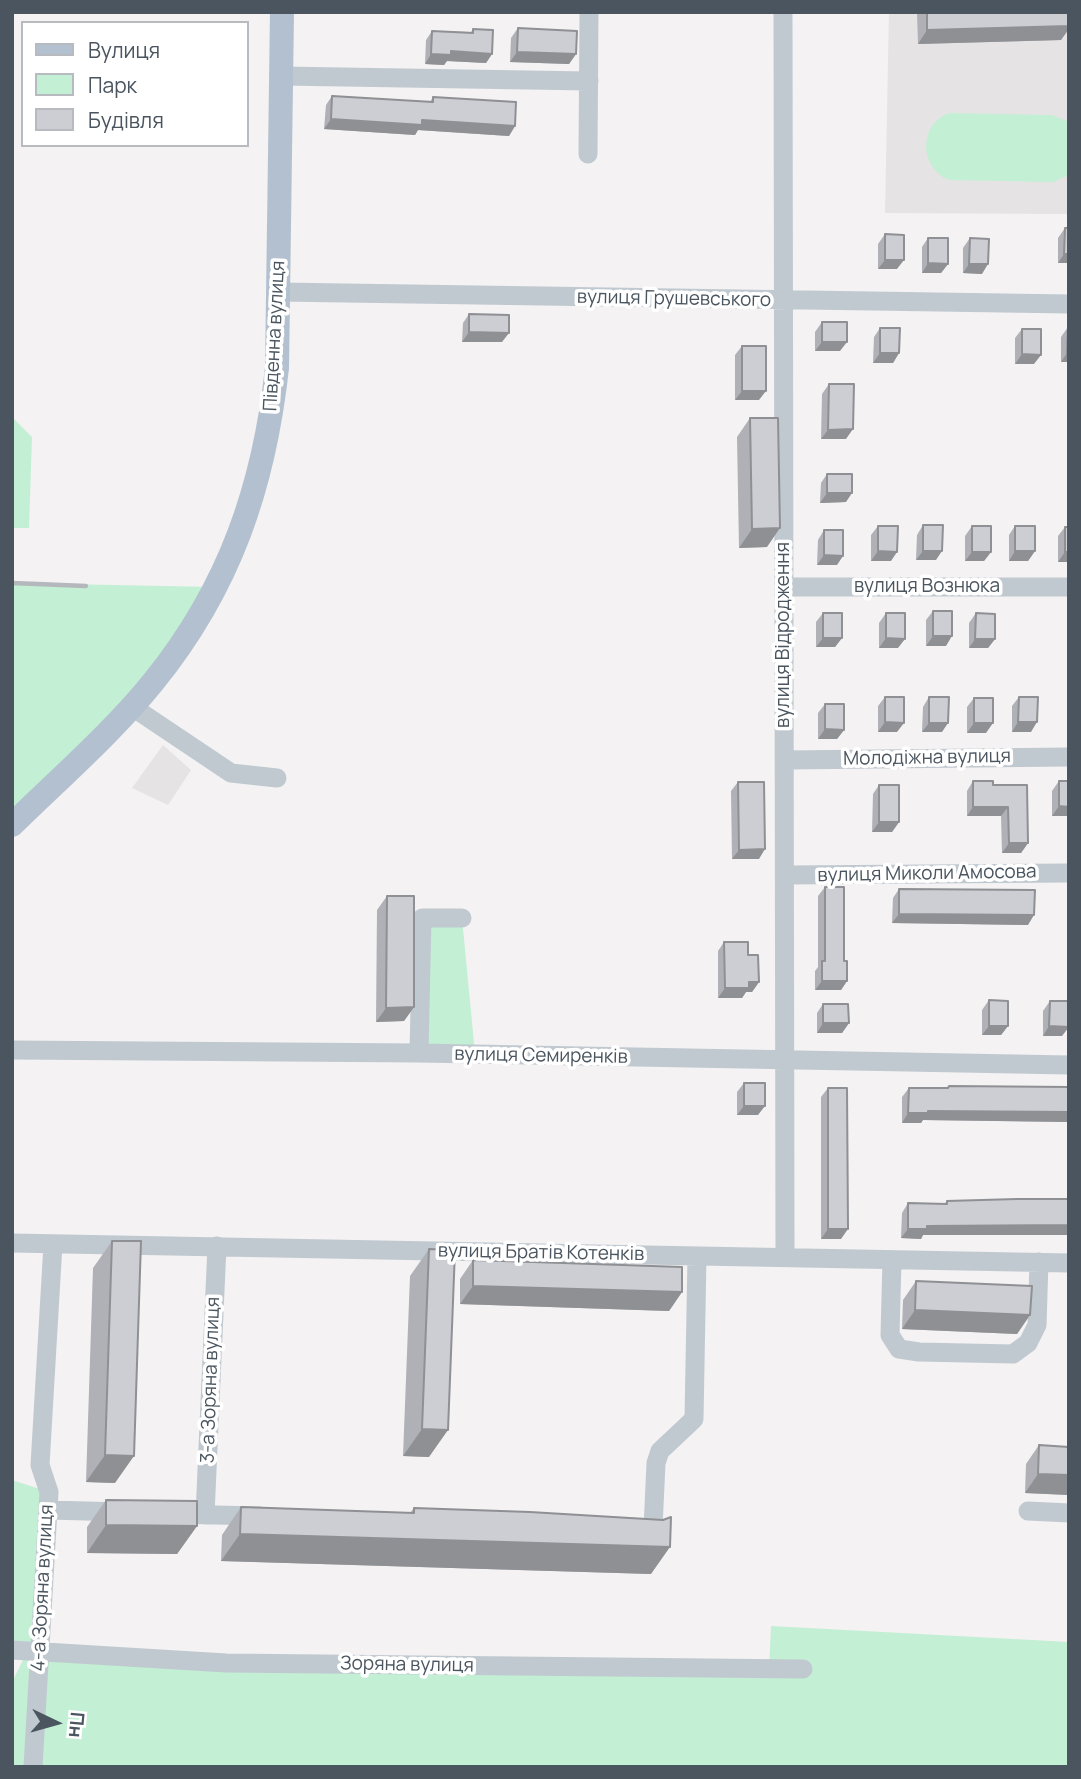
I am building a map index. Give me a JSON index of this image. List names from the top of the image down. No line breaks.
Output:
{"streets":{"main road":["Південна вулиця"],"street":["вулиця Грушевського","вулиця Вознюка","вулиця Відродження","Молодіжна вулиця","вулиця Миколи Амосова","вулиця Семиренків","вулиця Братів Котенків","3-а Зоряна вулиця","4-а Зоряна вулиця","Зоряна вулиця"]},"crossings":[["вулиця Грушевського","Південна вулиця"],["вулиця Грушевського","вулиця Відродження"],["вулиця Вознюка","вулиця Відродження"],["вулиця Відродження","Молодіжна вулиця"],["вулиця Відродження","вулиця Миколи Амосова"],["вулиця Відродження","вулиця Семиренків"],["вулиця Відродження","вулиця Братів Котенків"],["вулиця Братів Котенків","3-а Зоряна вулиця"],["вулиця Братів Котенків","4-а Зоряна вулиця"],["4-а Зоряна вулиця","Зоряна вулиця"]],"legend":["Вулиця","Парк","Будівля"],"north":"right"}
